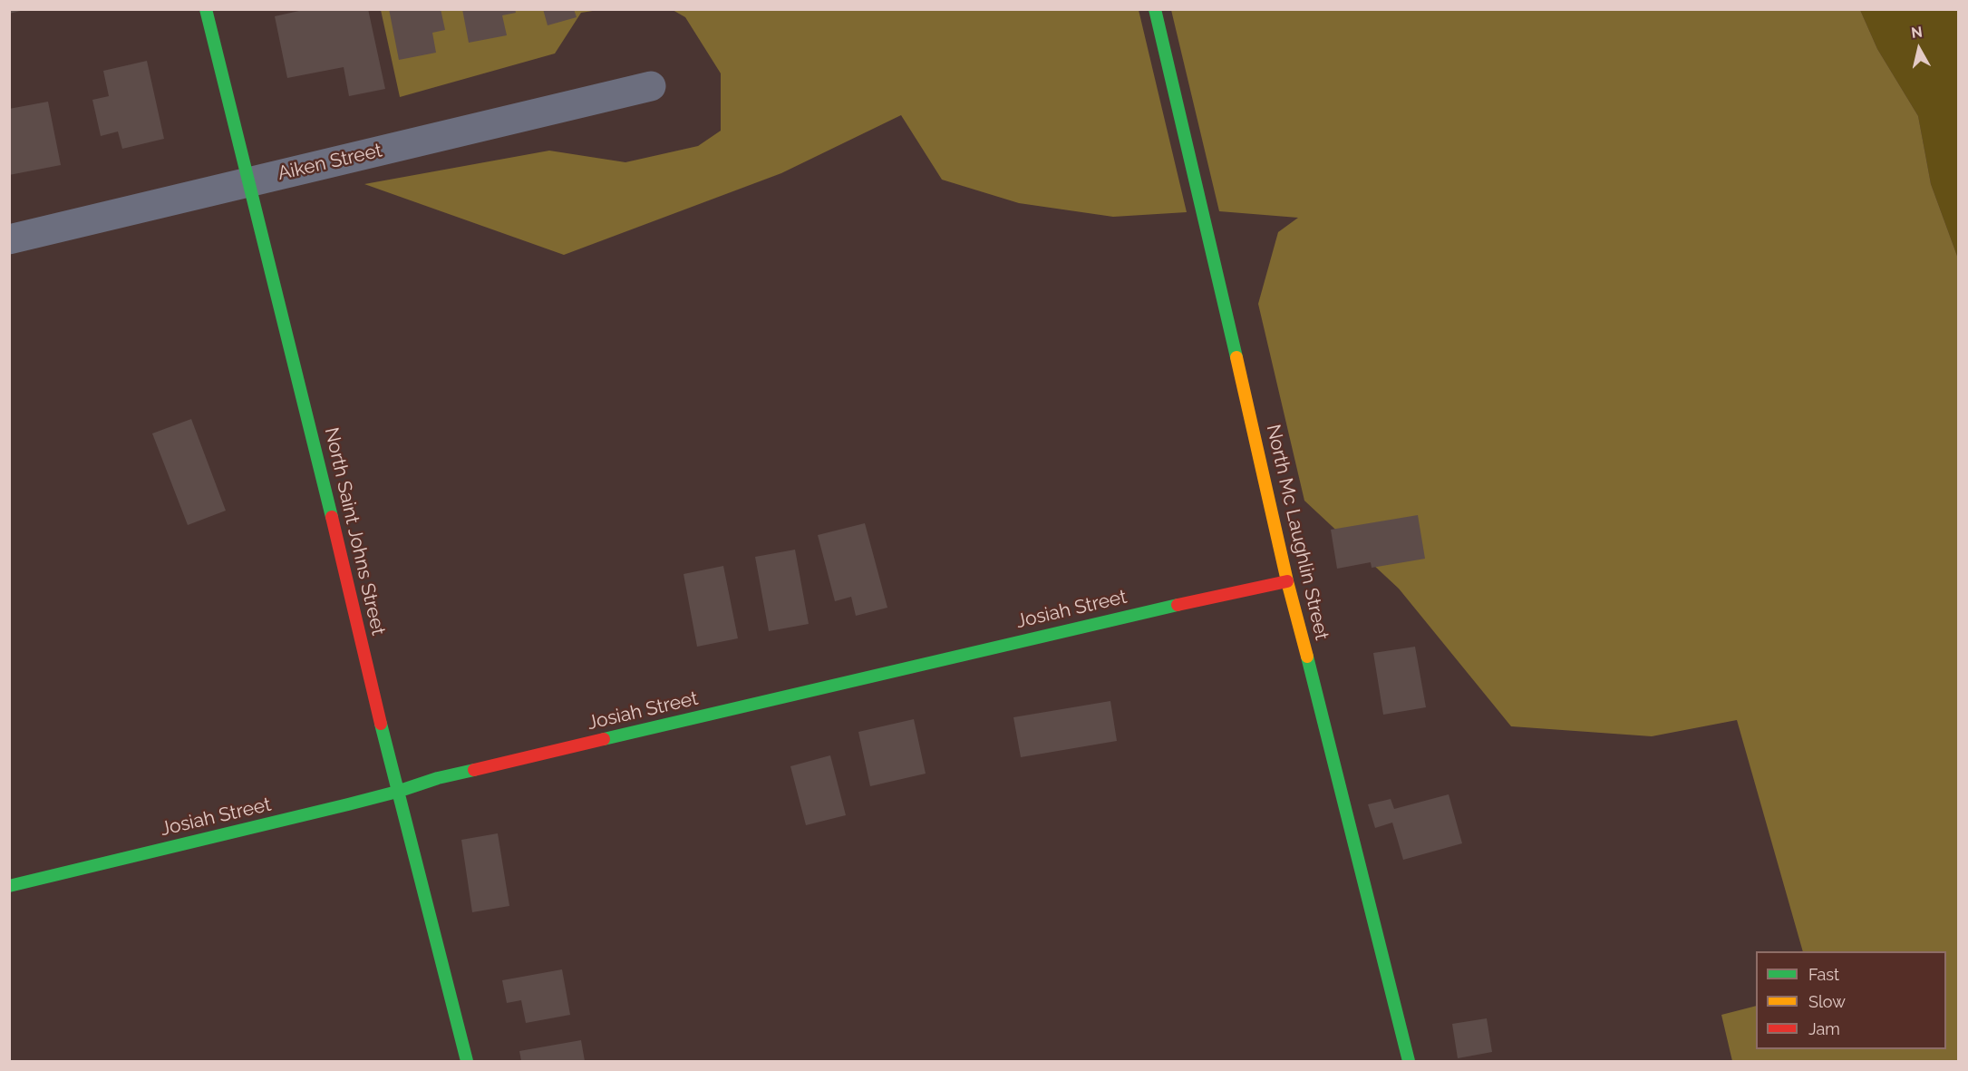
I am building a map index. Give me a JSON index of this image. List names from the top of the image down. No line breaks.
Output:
{"streets":{"street":["Aiken Street","North Saint Johns Street","North Mc Laughlin Street","Josiah Street"]},"crossings":[["Aiken Street","North Saint Johns Street"],["North Saint Johns Street","Josiah Street"],["North Mc Laughlin Street","Josiah Street"]],"legend":["Fast","Slow","Jam"],"north":"top"}
